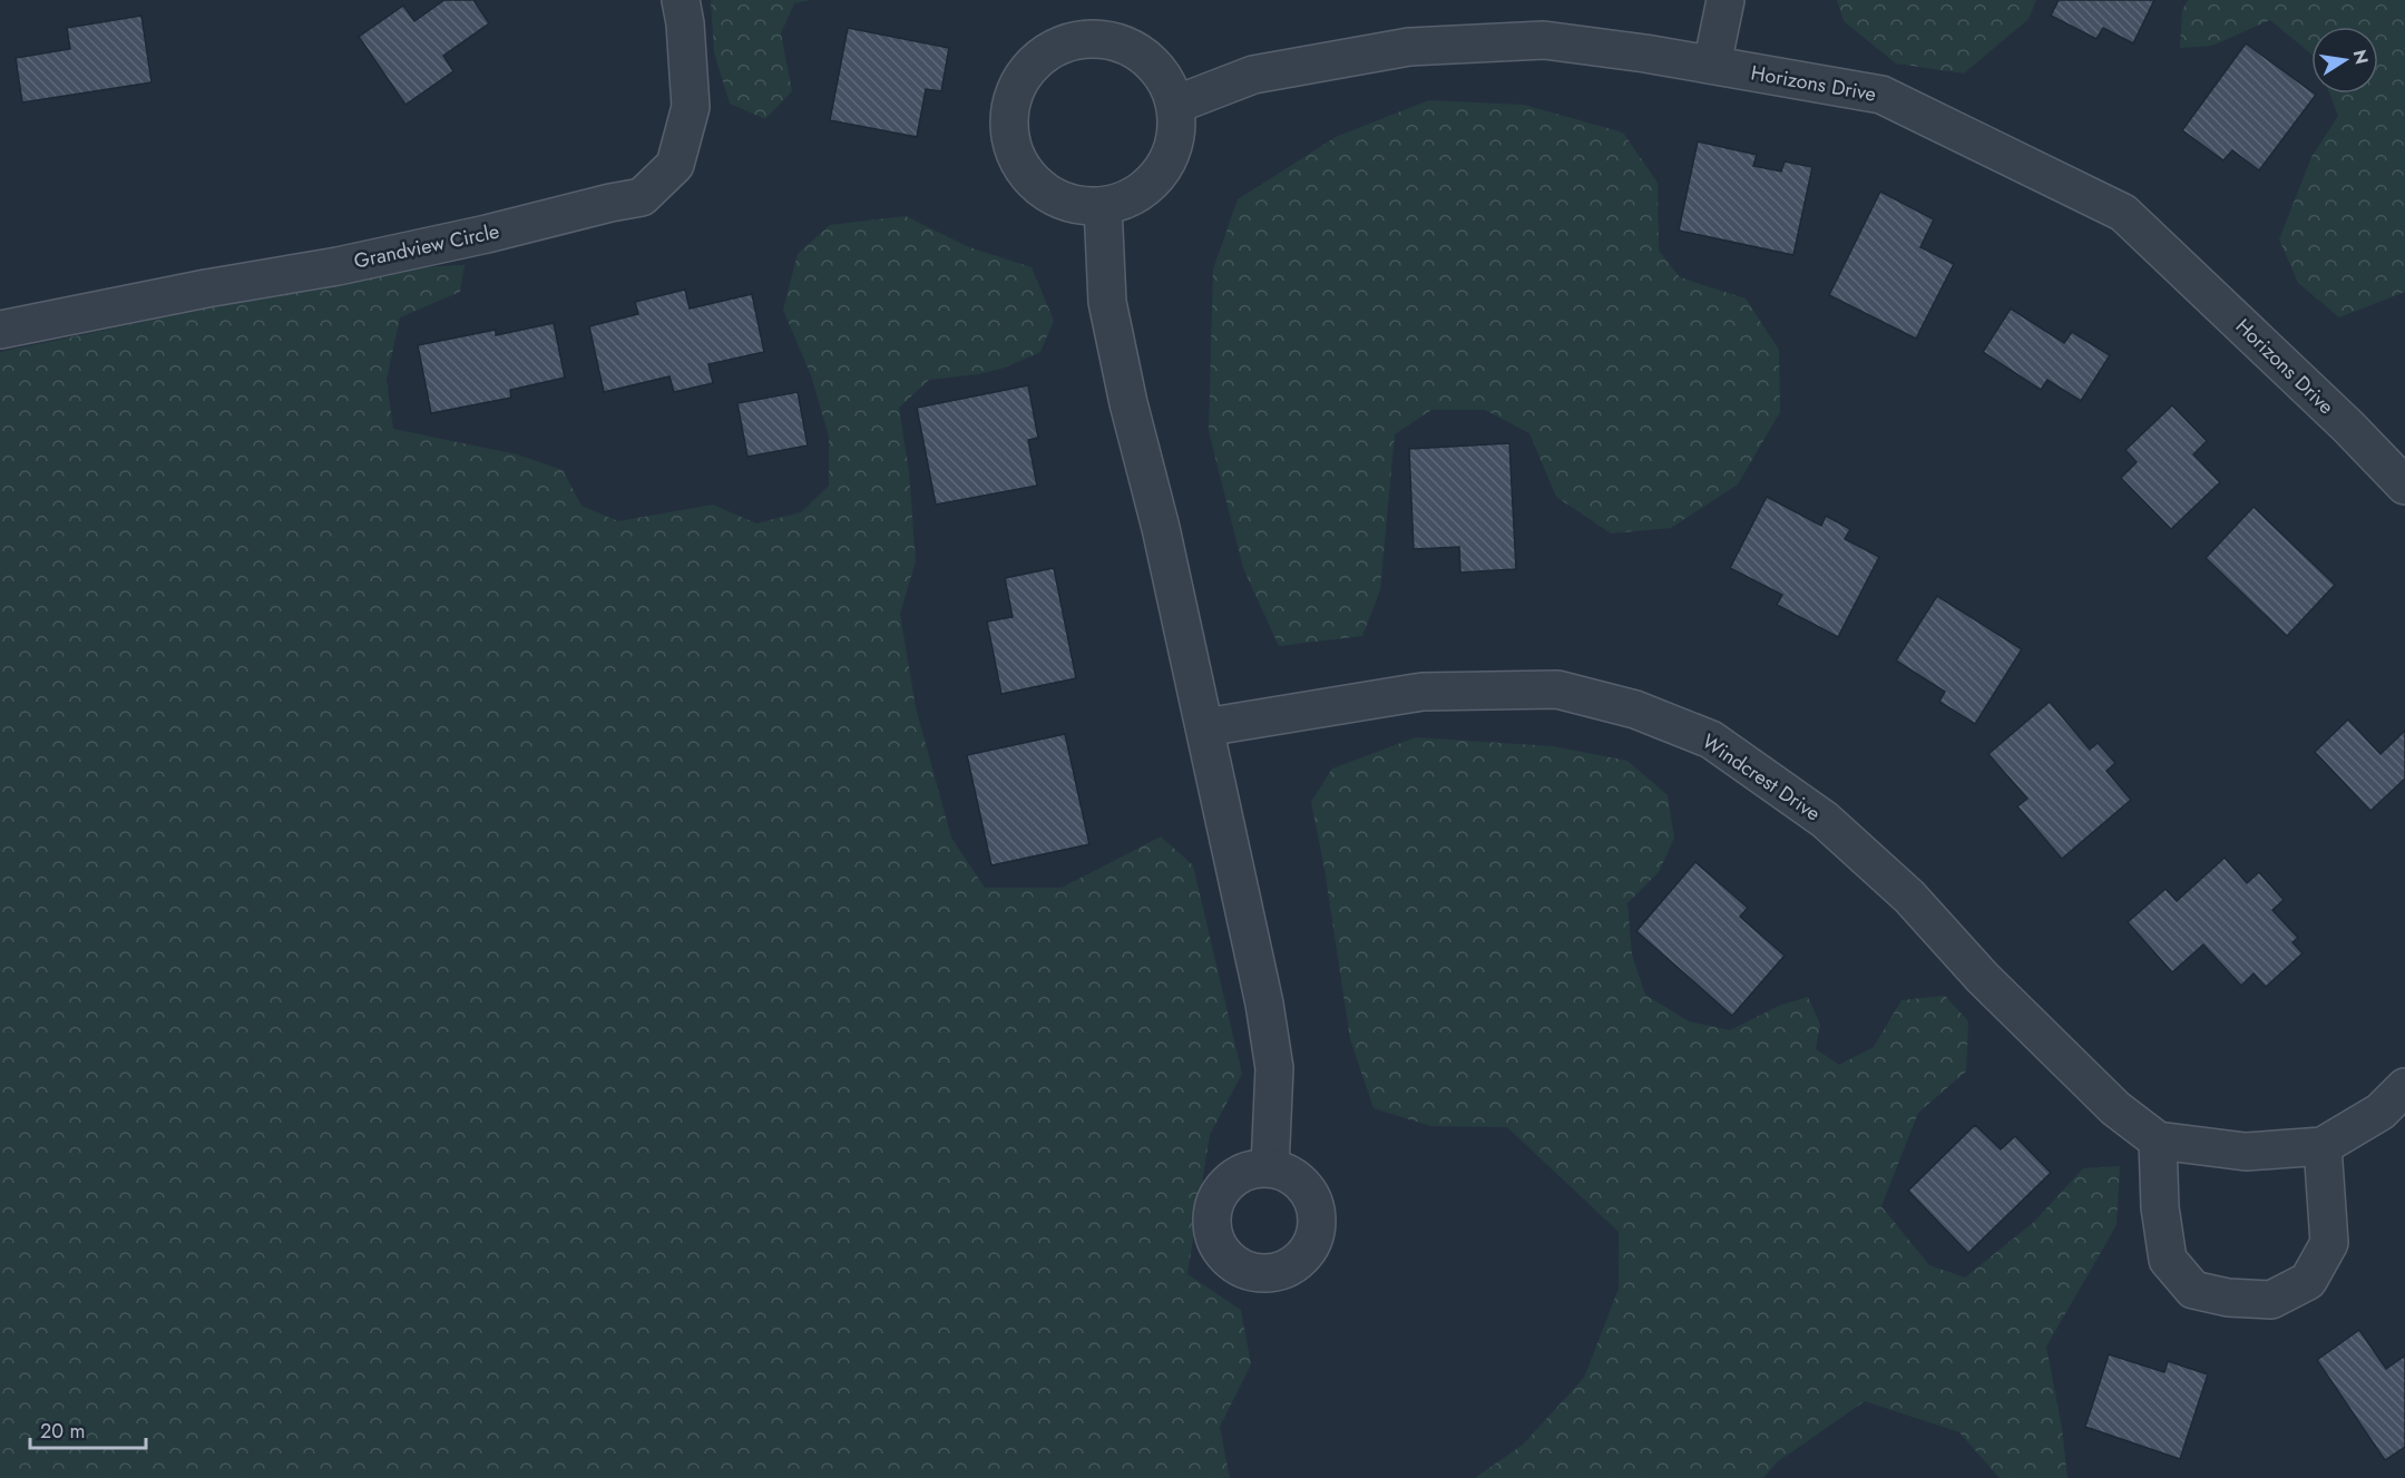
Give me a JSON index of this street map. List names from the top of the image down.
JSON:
{
  "streets": {
    "street": ["Horizons Drive", "Grandview Circle", "Windcrest Drive"]
  },
  "scale_bar": "20 m",
  "north": "right"
}
